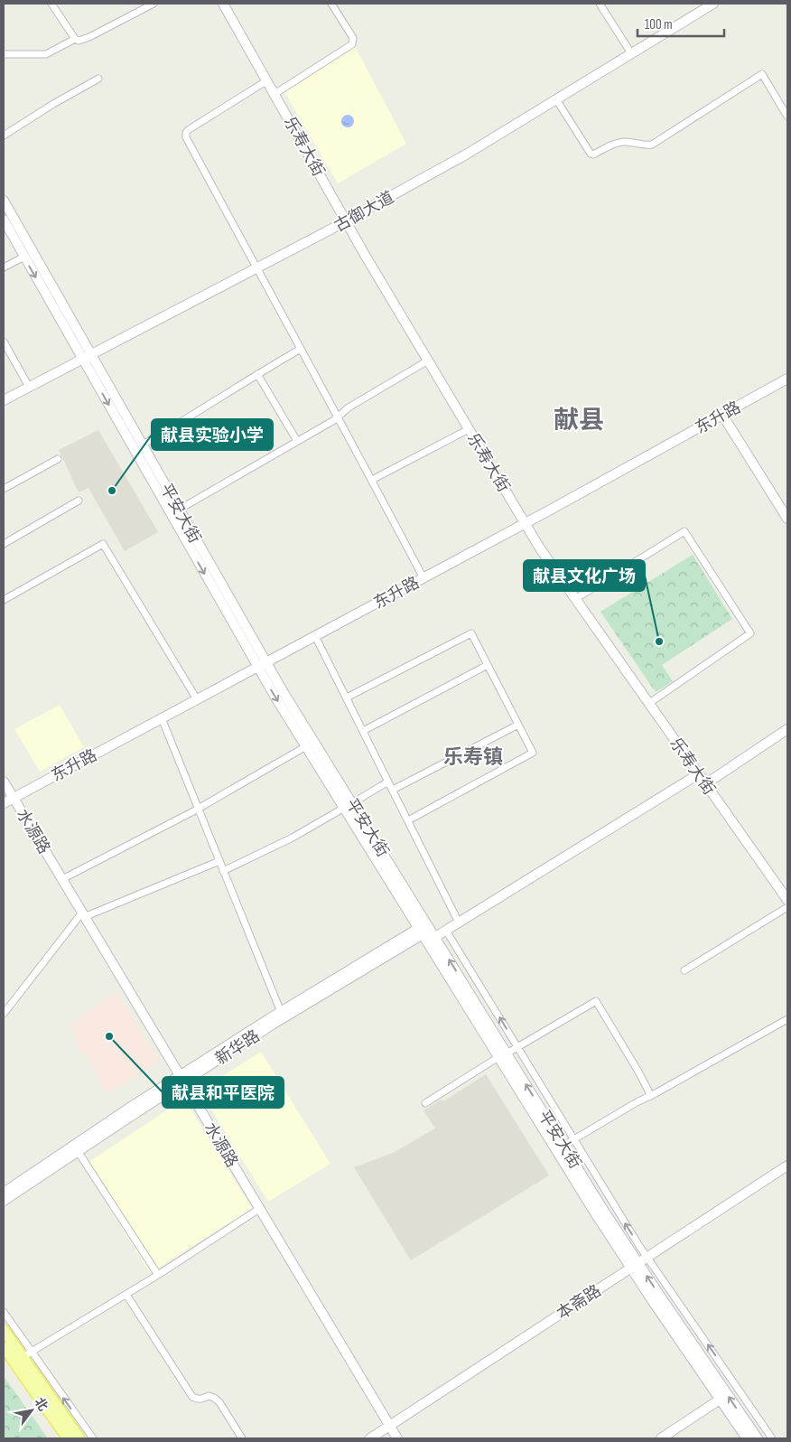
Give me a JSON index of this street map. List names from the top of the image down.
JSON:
{
  "streets": {
    "main road": [
      "乐寿大街",
      "古御大道",
      "东升路",
      "平安大街",
      "水源路",
      "新华路",
      "本斋路"
    ]
  },
  "crossings": [
    ["乐寿大街", "古御大道"],
    ["乐寿大街", "东升路"],
    ["古御大道", "平安大街"],
    ["东升路", "平安大街"],
    ["东升路", "水源路"],
    ["平安大街", "新华路"],
    ["平安大街", "本斋路"],
    ["水源路", "新华路"],
    ["水源路", "本斋路"]
  ],
  "districts": ["献县", "乐寿镇"],
  "places": ["献县实验小学", "献县文化广场", "献县和平医院"],
  "scale_bar": "100 m",
  "north": "top right"
}
